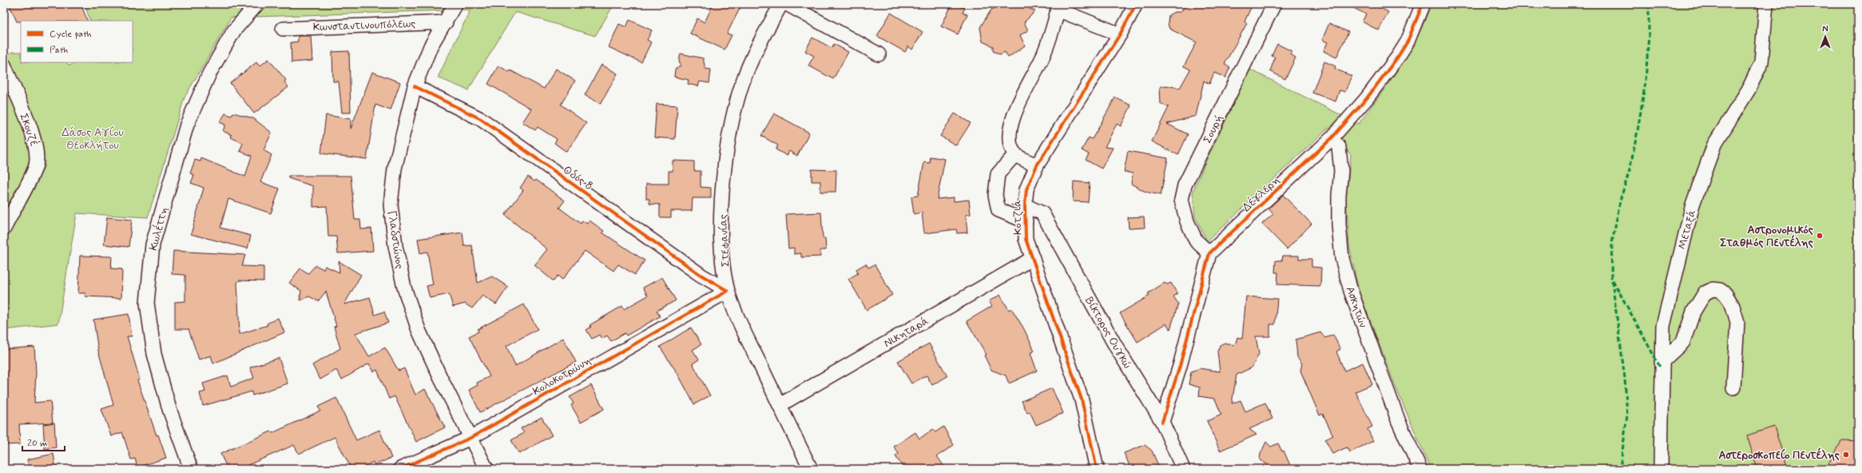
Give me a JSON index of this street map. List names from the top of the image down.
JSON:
{
  "streets": {
    "street": [
      "Κωνσταντινουπόλεως",
      "Σουρή",
      "Σκουζέ",
      "Οδός 8",
      "Δέγλερη",
      "Κοτζιά",
      "Κωλέττη",
      "Μεταξά",
      "Γλαδστώνος",
      "Στεφανίας",
      "Ασκητών",
      "Νικηταρά",
      "Βίκτορος Ουγκώ",
      "Κολοκοτρώνη"
    ]
  },
  "crossings": [
    ["Κωνσταντινουπόλεως", "Γλαδστώνος"],
    ["Σουρή", "Δέγλερη"],
    ["Οδός 8", "Γλαδστώνος"],
    ["Οδός 8", "Στεφανίας"],
    ["Οδός 8", "Κολοκοτρώνη"],
    ["Δέγλερη", "Ασκητών"],
    ["Κοτζιά", "Νικηταρά"],
    ["Κοτζιά", "Βίκτορος Ουγκώ"],
    ["Γλαδστώνος", "Κολοκοτρώνη"],
    ["Στεφανίας", "Νικηταρά"],
    ["Στεφανίας", "Κολοκοτρώνη"]
  ],
  "parks": ["Δάσος Αγίου Θεοκλήτου"],
  "places": ["Αστρονομικός Σταθμός Πεντέλης", "Αστεροσκοπείο Πεντέλης"],
  "legend": ["Cycle path", "Path"],
  "scale_bar": "20 m",
  "north": "top"
}
